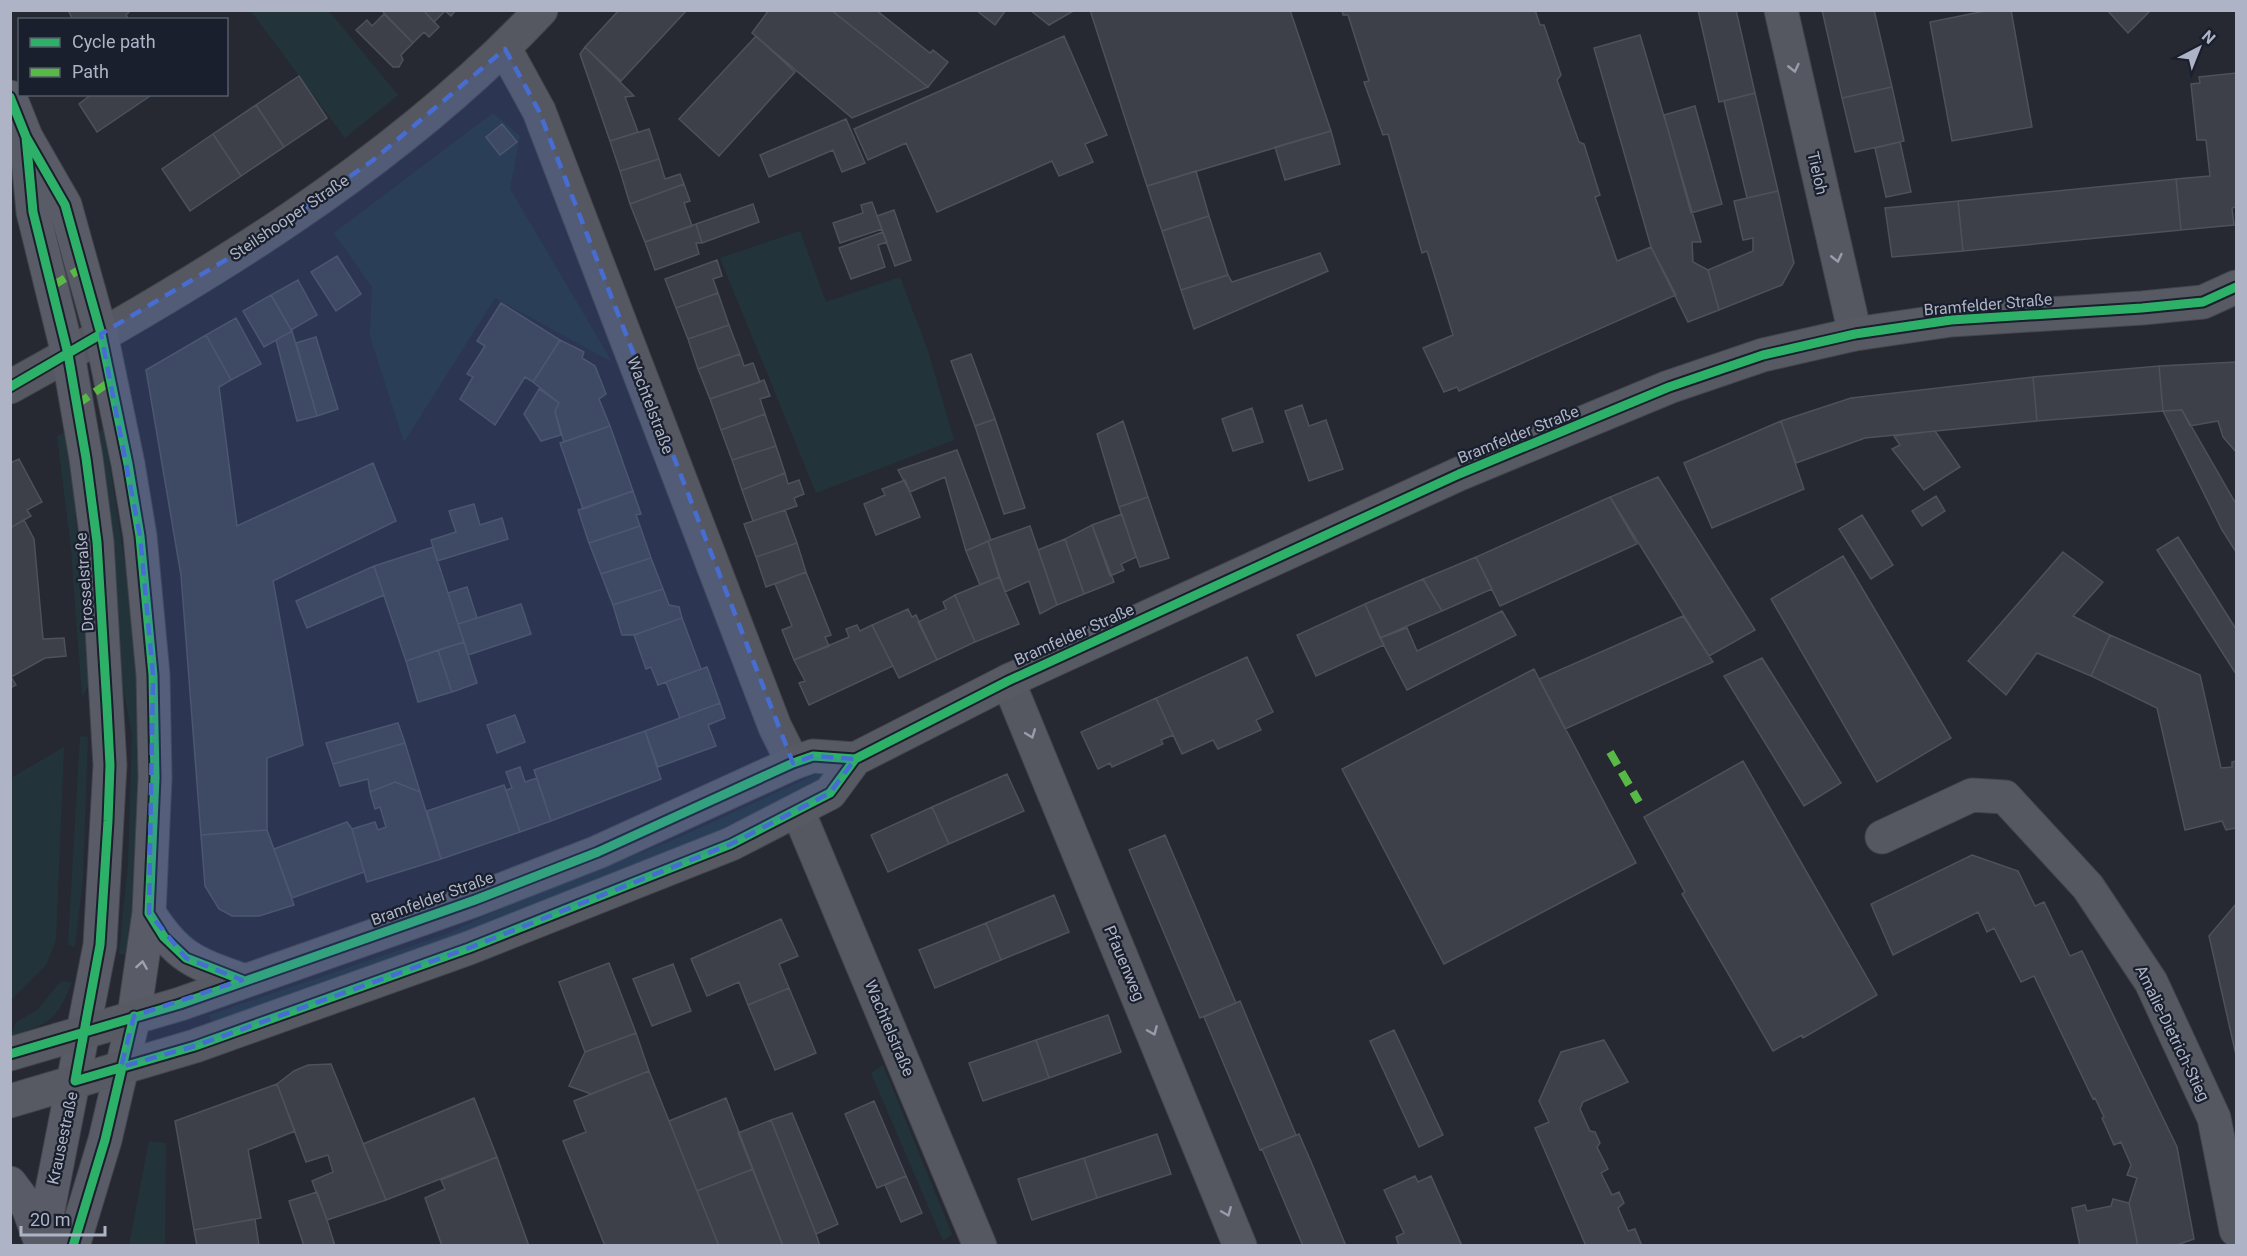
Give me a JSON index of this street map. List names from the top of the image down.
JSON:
{
  "streets": {
    "main road": ["Bramfelder Straße", "Drosselstraße", "Krausestraße"],
    "street": [
      "Tieloh",
      "Steilshooper Straße",
      "Wachtelstraße",
      "Pfauenweg",
      "Amalie-Dietrich-Stieg"
    ]
  },
  "crossings": [
    ["Tieloh", "Bramfelder Straße"],
    ["Steilshooper Straße", "Wachtelstraße"],
    ["Steilshooper Straße", "Drosselstraße"],
    ["Bramfelder Straße", "Wachtelstraße"],
    ["Bramfelder Straße", "Drosselstraße"],
    ["Bramfelder Straße", "Pfauenweg"],
    ["Bramfelder Straße", "Krausestraße"],
    ["Drosselstraße", "Krausestraße"]
  ],
  "one_way": ["Tieloh", "Pfauenweg"],
  "legend": ["Cycle path", "Path"],
  "scale_bar": "20 m",
  "north": "top right"
}
